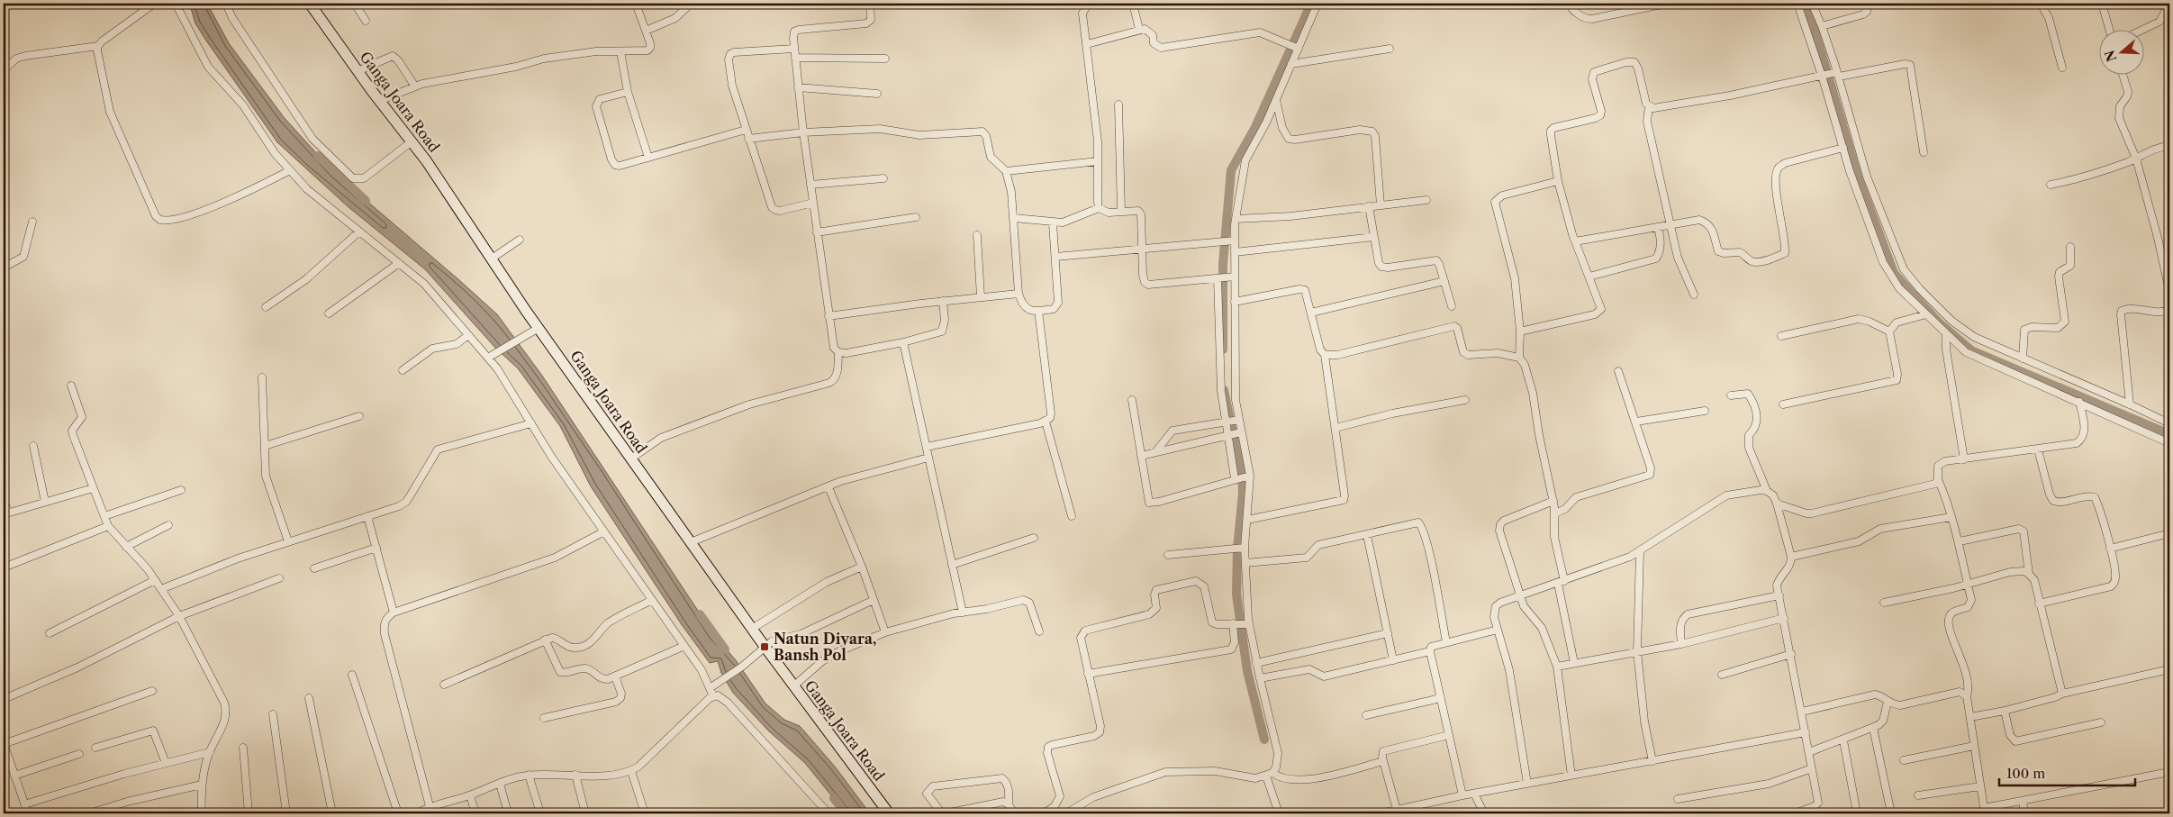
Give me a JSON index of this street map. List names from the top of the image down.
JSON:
{
  "streets": {
    "main road": ["Ganga Joara Road"]
  },
  "places": {
    "transit": ["Natun Diyara, Bansh Pol"]
  },
  "scale_bar": "100 m",
  "north": "left"
}
